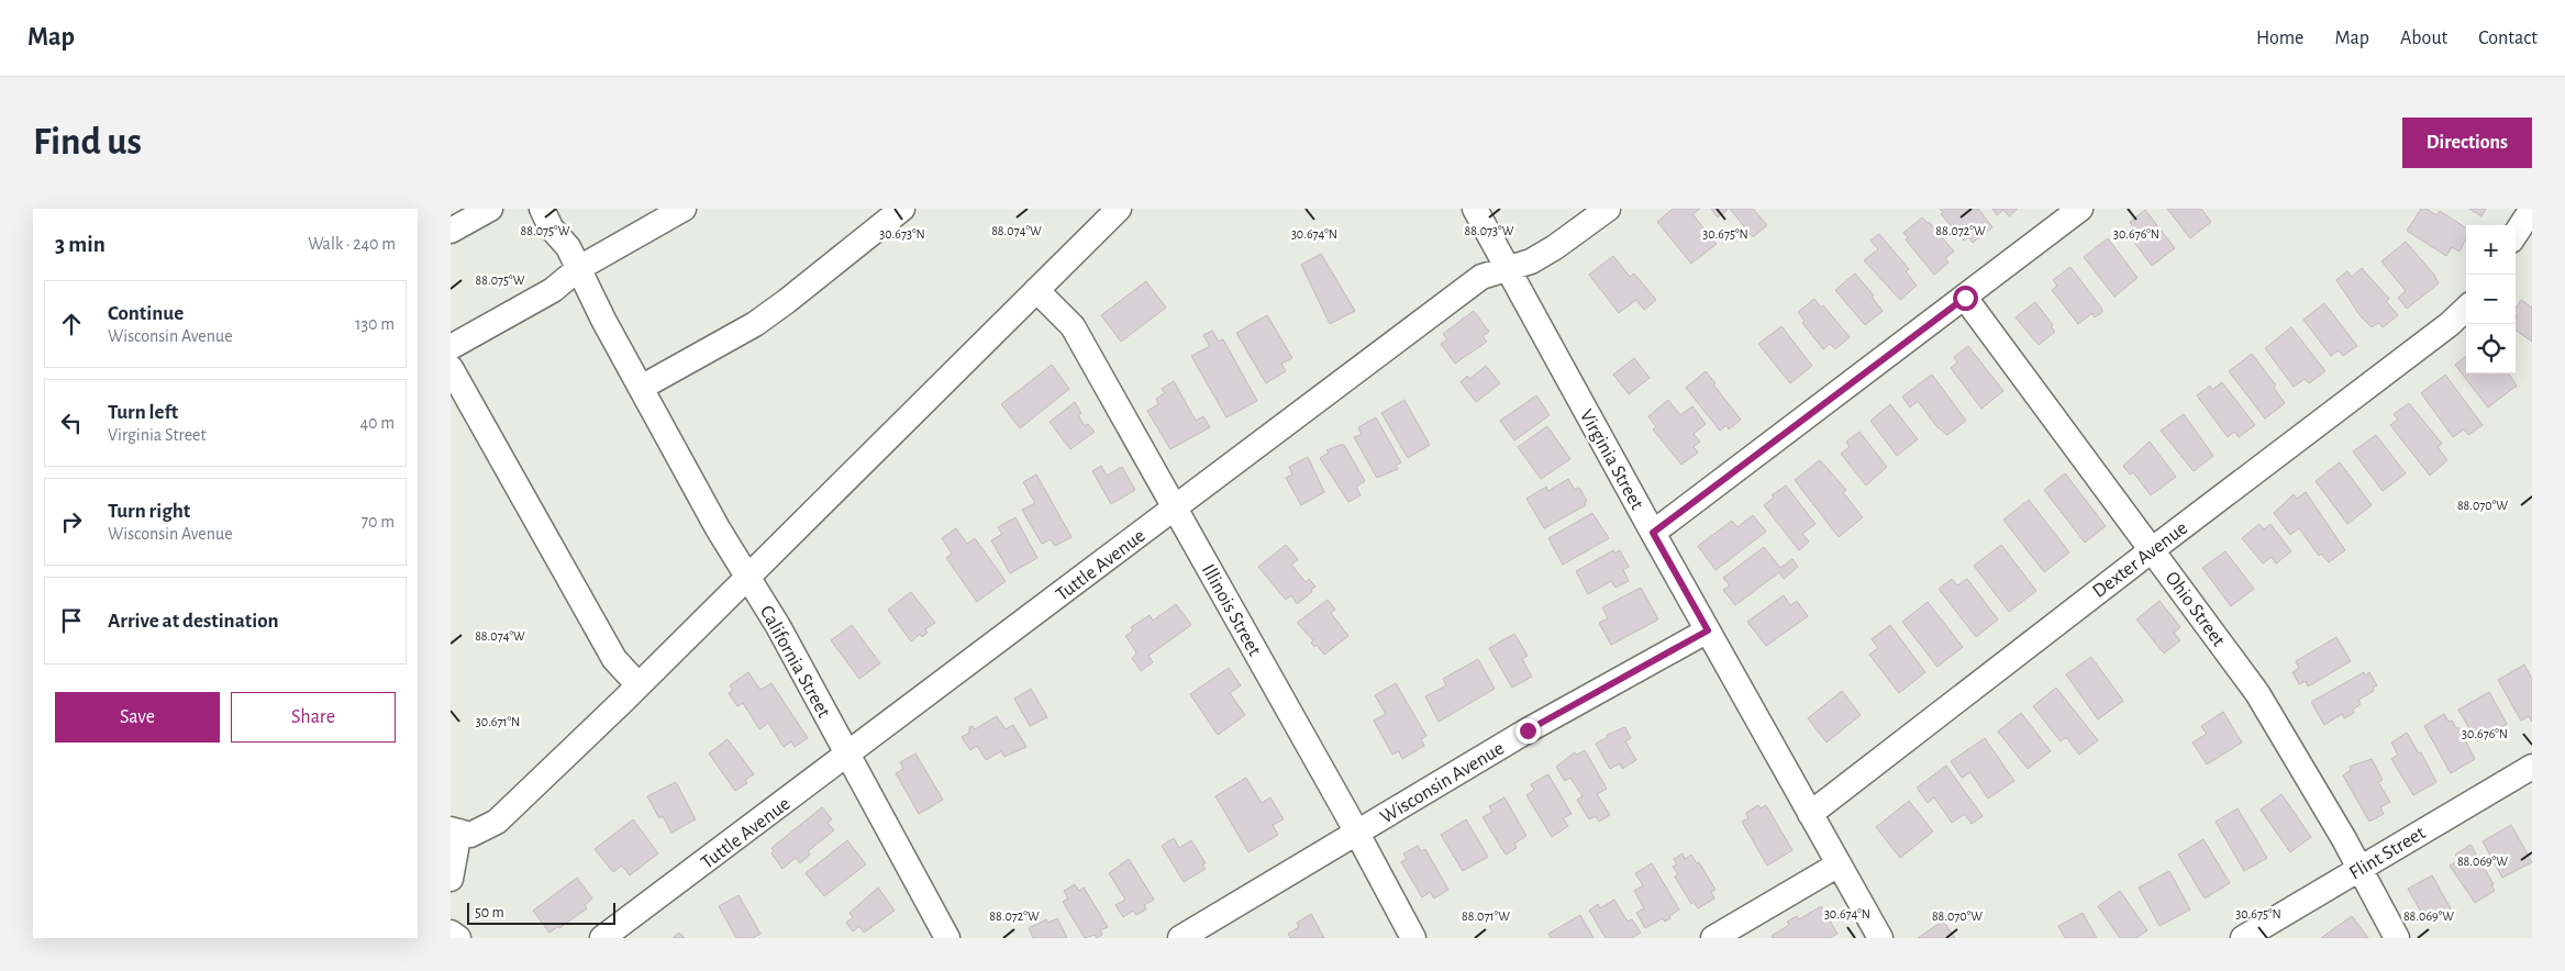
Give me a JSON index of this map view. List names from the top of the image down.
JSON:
{
  "streets": {
    "street": [
      "Virginia Street",
      "Dexter Avenue",
      "Tuttle Avenue",
      "Ohio Street",
      "Illinois Street",
      "California Street",
      "Wisconsin Avenue",
      "Flint Street"
    ]
  },
  "crossings": [
    ["Virginia Street", "Dexter Avenue"],
    ["Virginia Street", "Tuttle Avenue"],
    ["Virginia Street", "Wisconsin Avenue"],
    ["Dexter Avenue", "Ohio Street"],
    ["Tuttle Avenue", "Illinois Street"],
    ["Tuttle Avenue", "California Street"],
    ["Ohio Street", "Flint Street"],
    ["Illinois Street", "Wisconsin Avenue"]
  ],
  "scale_bar": "50 m",
  "page": {
    "header": "Map",
    "nav": [
      "Home",
      "Map",
      "About",
      "Contact"
    ],
    "buttons": [
      "Directions",
      ["Save", "Share"]
    ],
    "title": "Find us",
    "heading": ["3 min", "Walk · 240 m"],
    "map_buttons": ["+", "−"],
    "list": [
      ["Continue", "Wisconsin Avenue", "130 m"],
      ["Turn left", "Virginia Street", "40 m"],
      ["Turn right", "Wisconsin Avenue", "70 m"],
      "Arrive at destination"
    ],
    "scale": "50 m"
  },
  "coordinates": [
    "88.075°W",
    "88.074°W",
    "88.073°W",
    "88.072°W",
    "30.673°N",
    "30.674°N",
    "30.675°N",
    "30.676°N",
    "88.070°W",
    "30.671°N",
    "88.069°W",
    "88.071°W"
  ]
}
